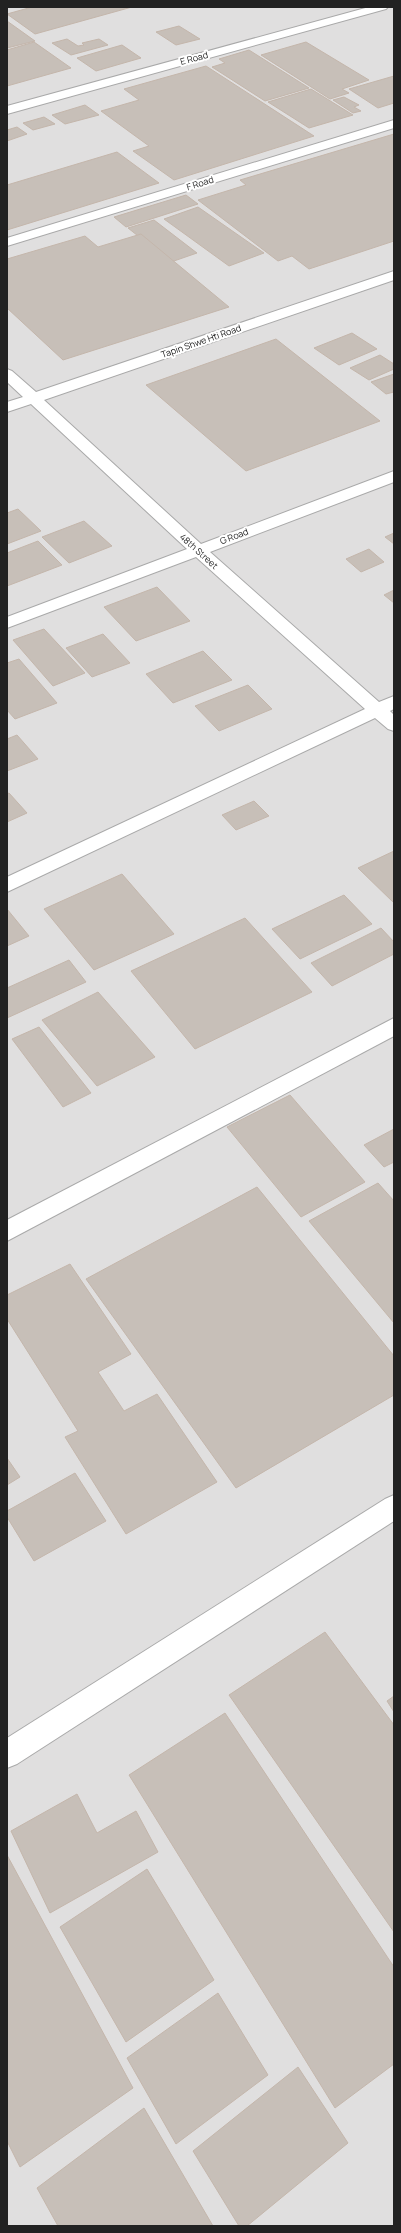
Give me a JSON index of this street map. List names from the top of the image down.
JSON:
{
  "streets": {
    "street": [
      "E Road",
      "F Road",
      "Tapin Shwe Hti Road",
      "G Road",
      "48th Street"
    ]
  },
  "crossings": [
    ["Tapin Shwe Hti Road", "48th Street"],
    ["G Road", "48th Street"]
  ]
}
